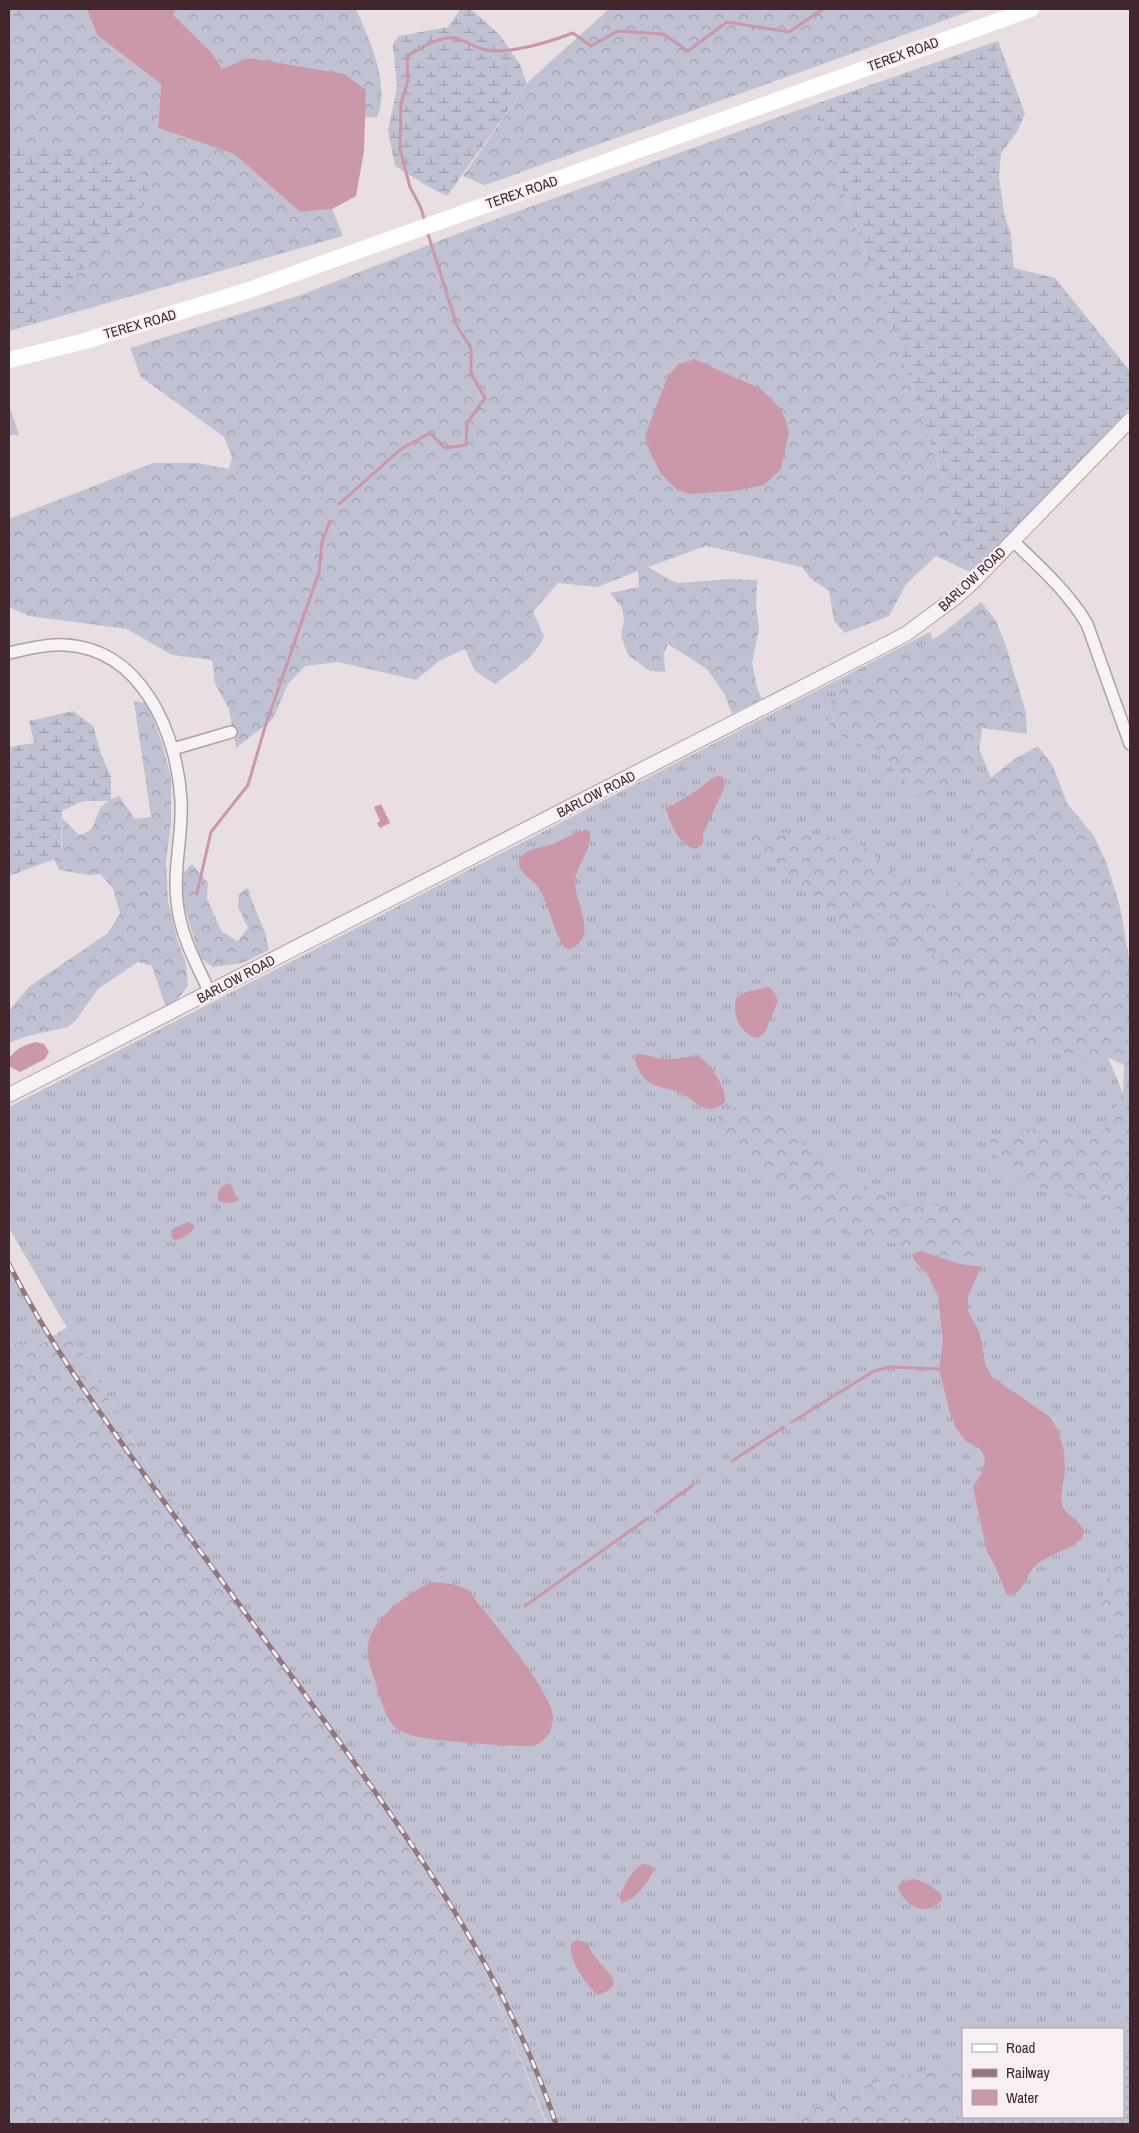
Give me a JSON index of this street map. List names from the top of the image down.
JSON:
{
  "streets": {
    "main road": ["TEREX ROAD"],
    "street": ["BARLOW ROAD"]
  },
  "legend": ["Road", "Railway", "Water"]
}
